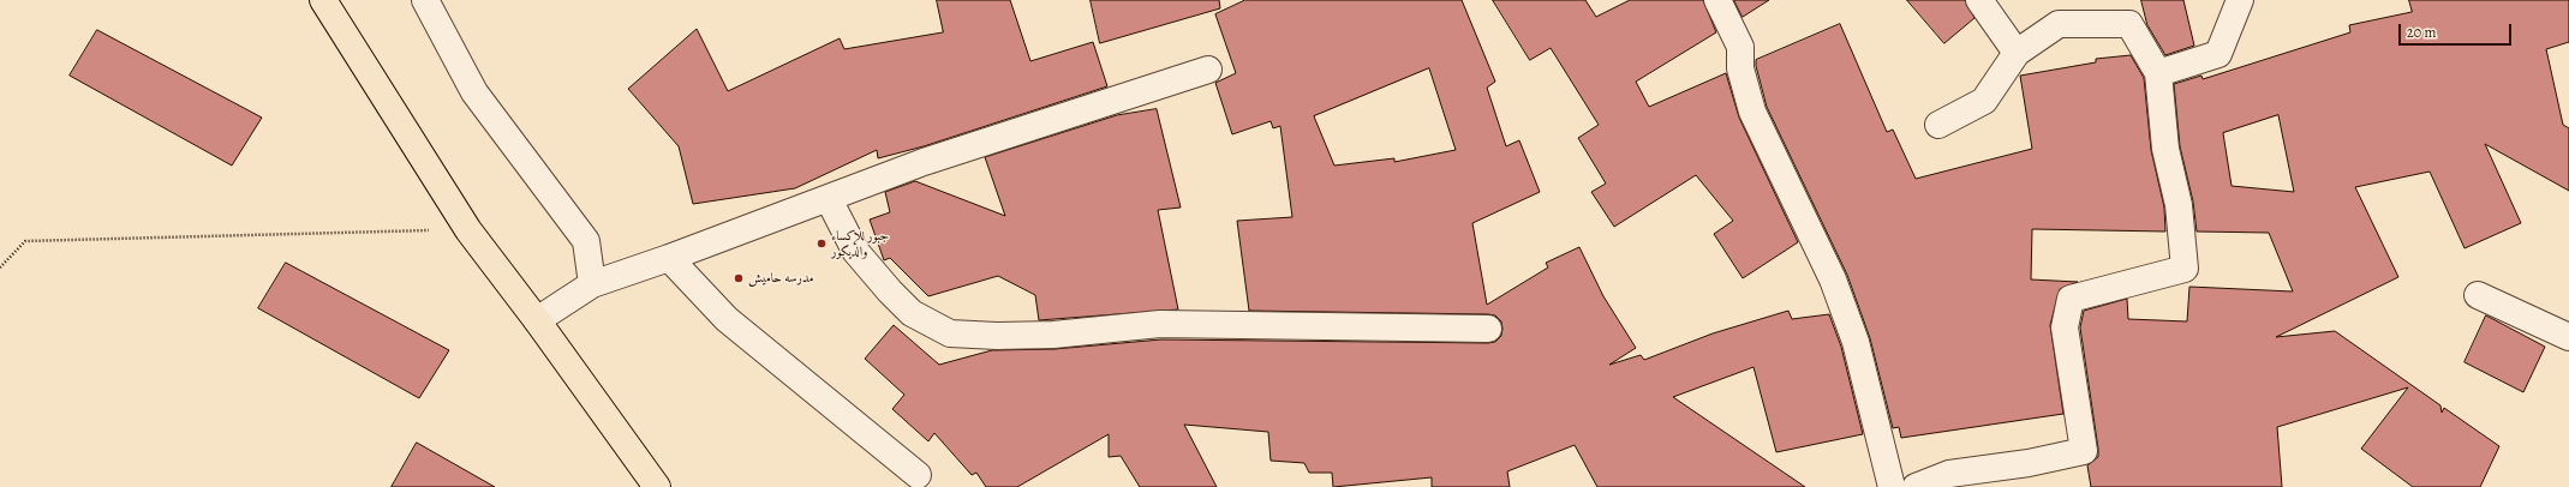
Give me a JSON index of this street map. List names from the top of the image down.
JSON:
{
  "places": ["جبور للإكساء والديكور", "مدرسه حاميش"],
  "scale_bar": "20 m"
}
